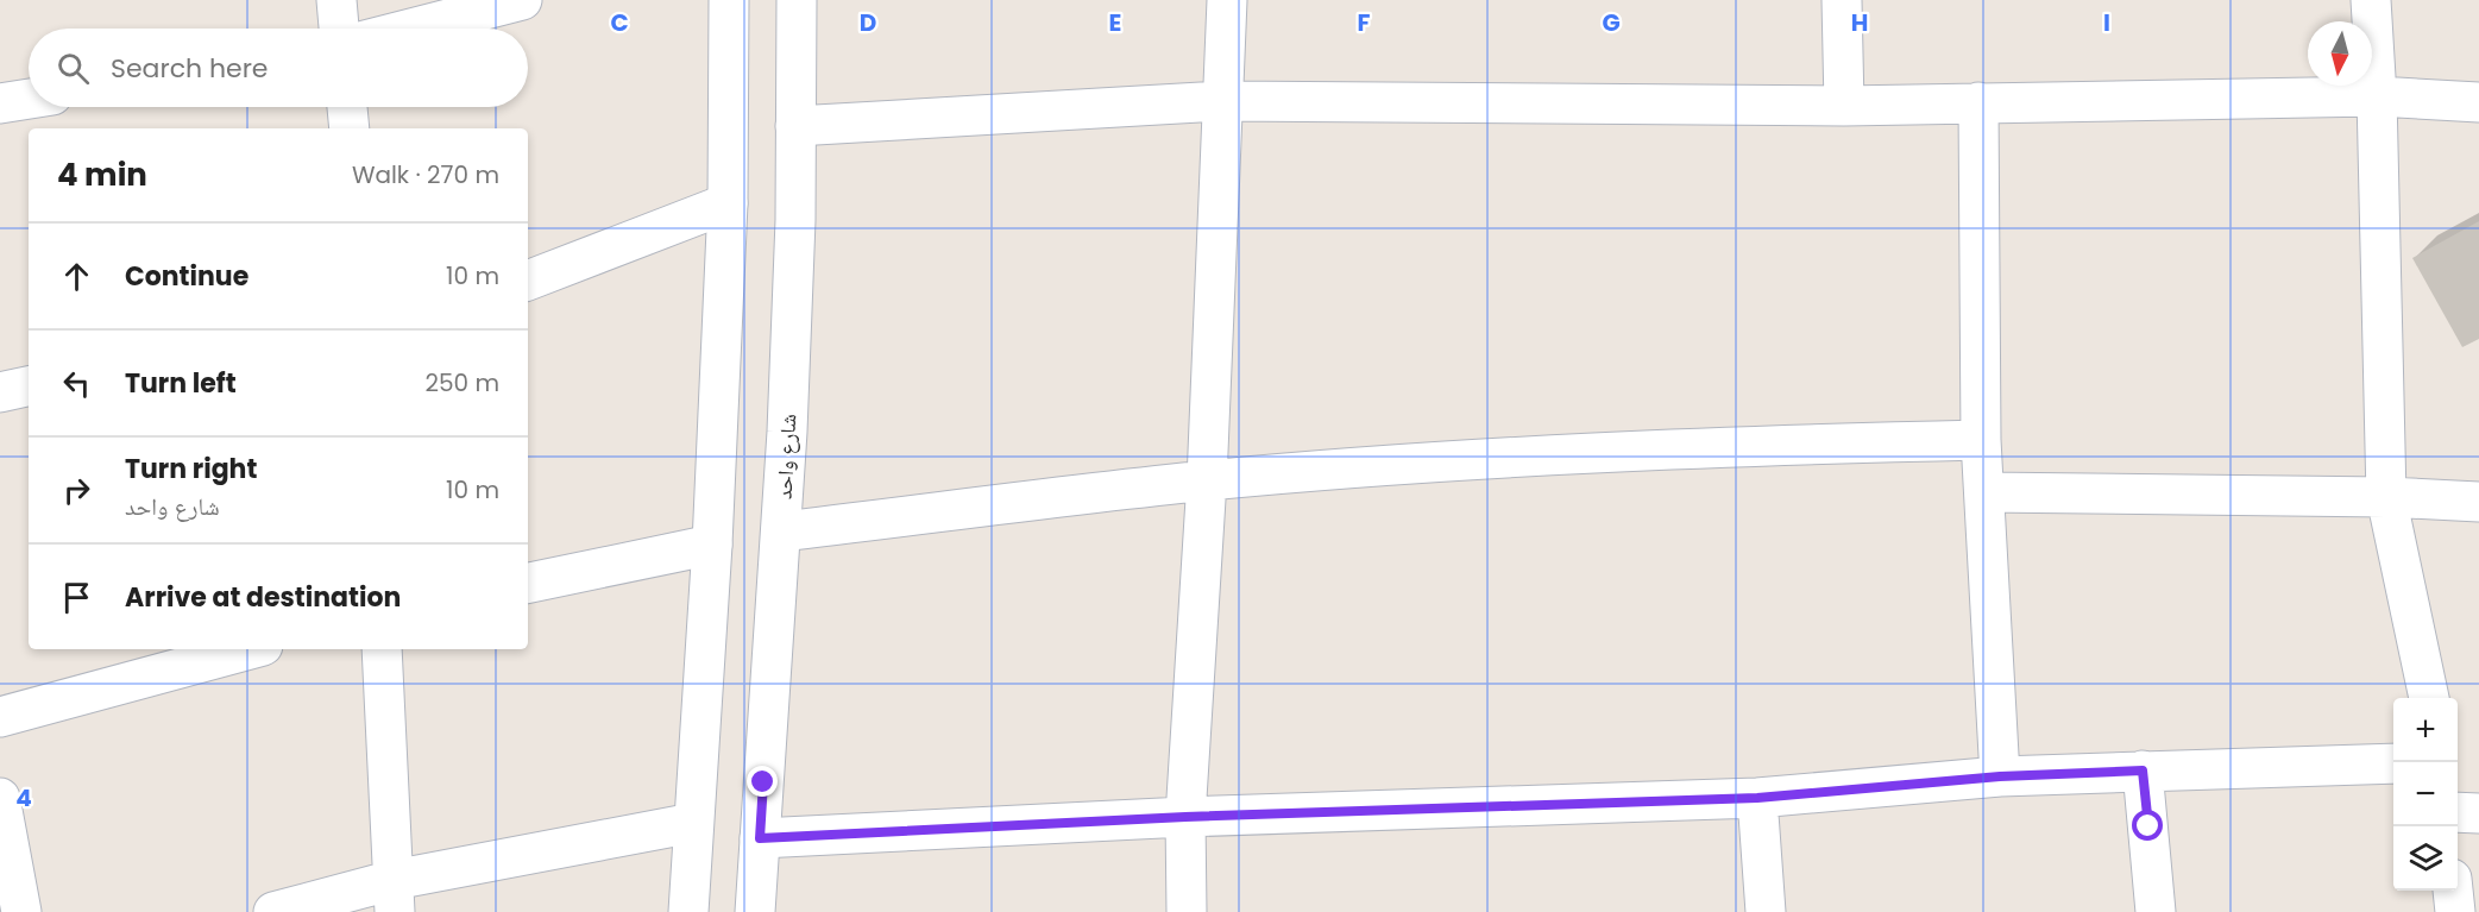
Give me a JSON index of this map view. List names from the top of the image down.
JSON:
{
  "streets": {
    "street": ["شارع واحد"]
  },
  "north": "bottom",
  "page": {
    "search": "Search here",
    "heading": ["4 min", "Walk · 270 m"],
    "list": [
      ["Continue", "10 m"],
      ["Turn left", "250 m"],
      ["Turn right", "شارع واحد", "10 m"],
      "Arrive at destination"
    ],
    "map_buttons": ["+", "−"]
  },
  "grid": {
    "columns": [
      "C",
      "D",
      "E",
      "F",
      "G",
      "H",
      "I"
    ],
    "rows": ["4"]
  }
}
